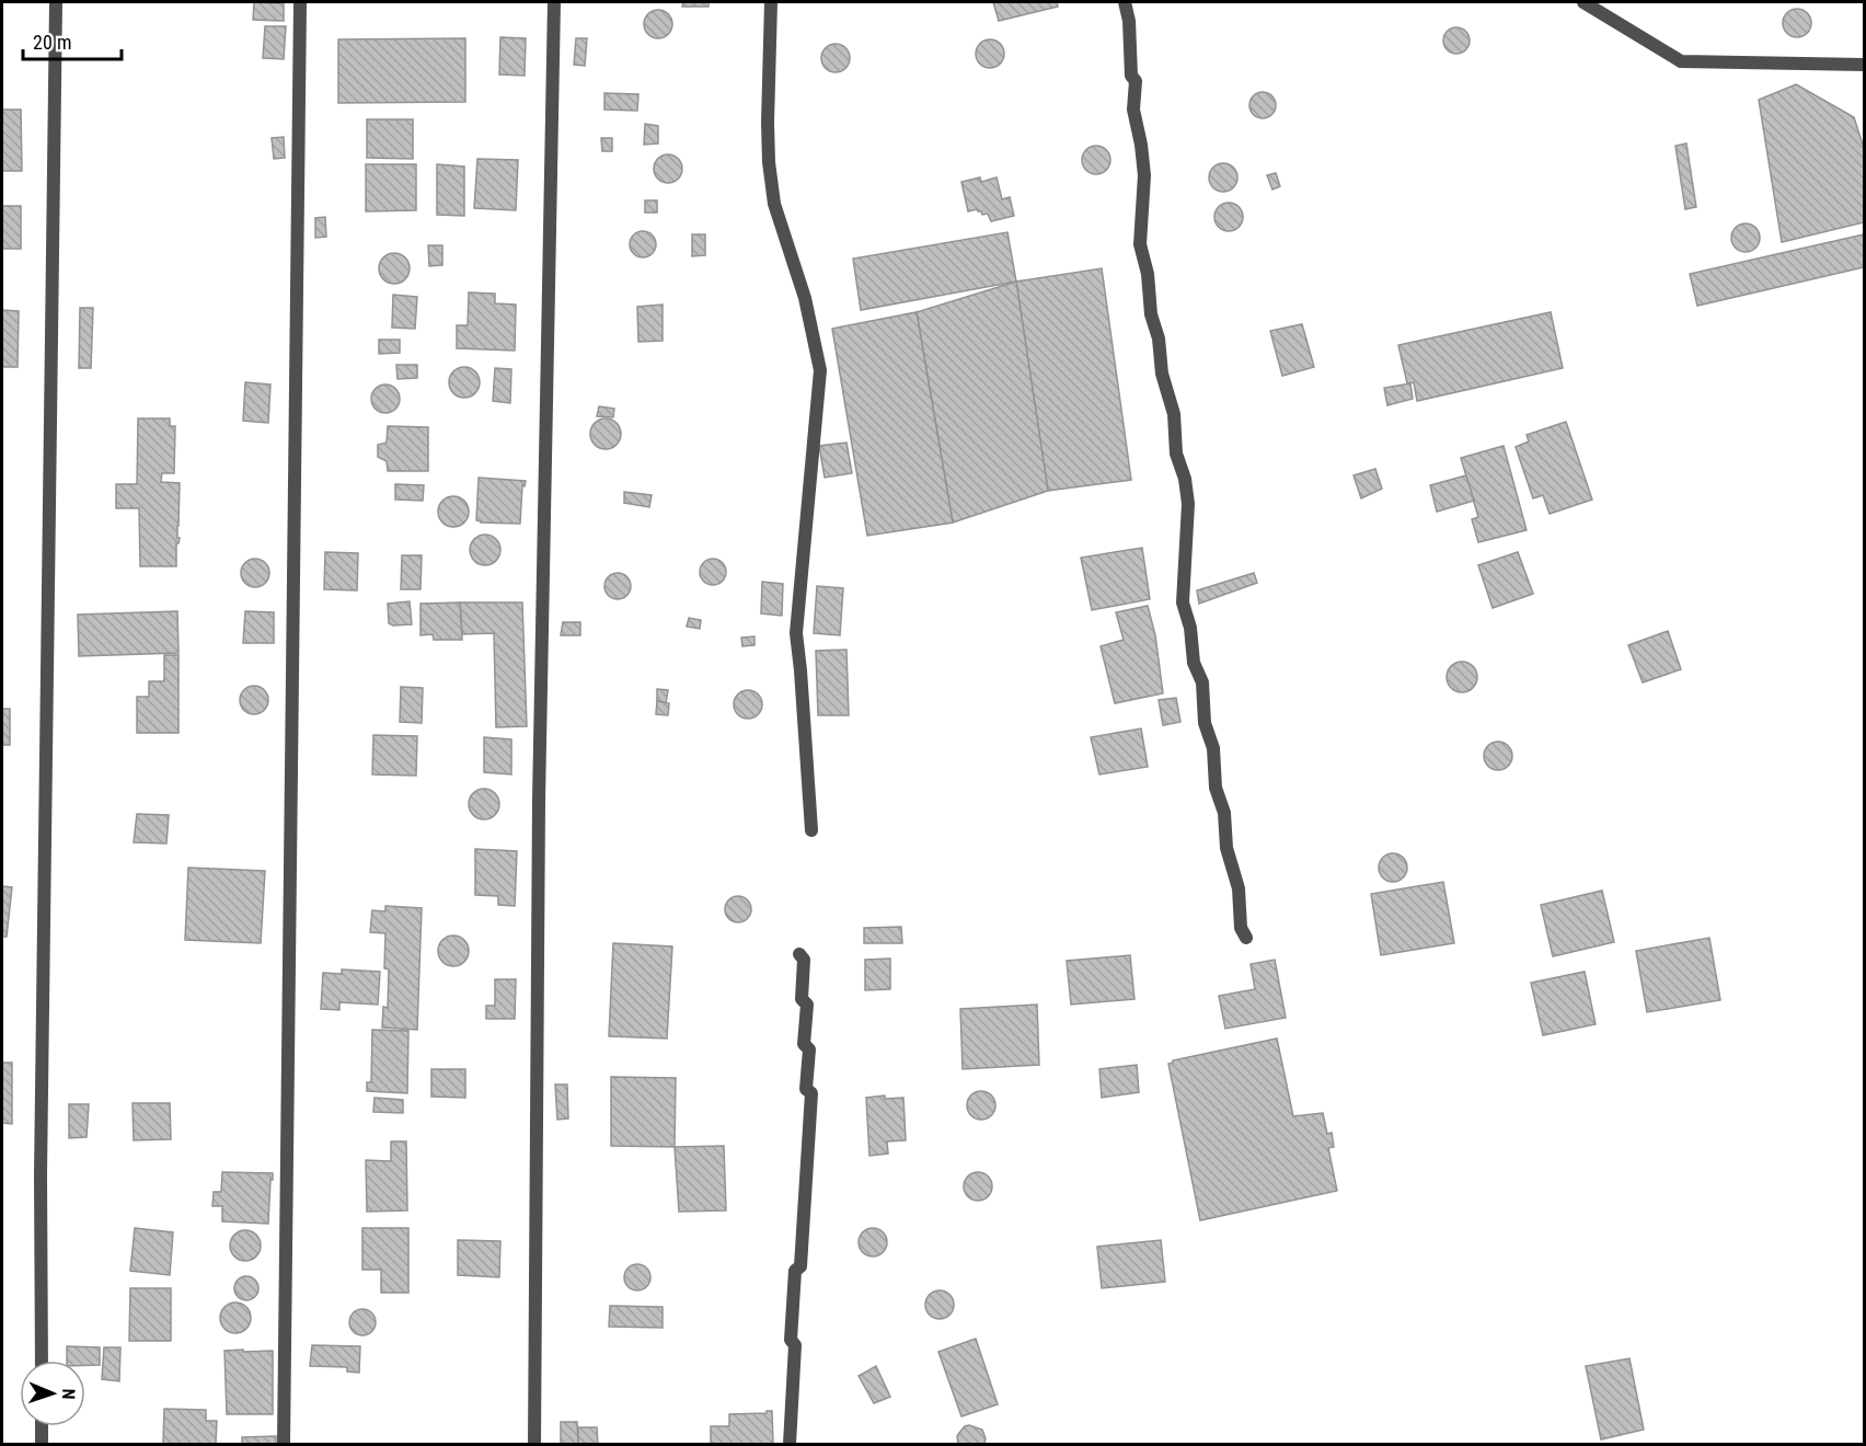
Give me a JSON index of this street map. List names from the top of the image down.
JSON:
{
  "scale_bar": "20 m",
  "north": "right"
}
